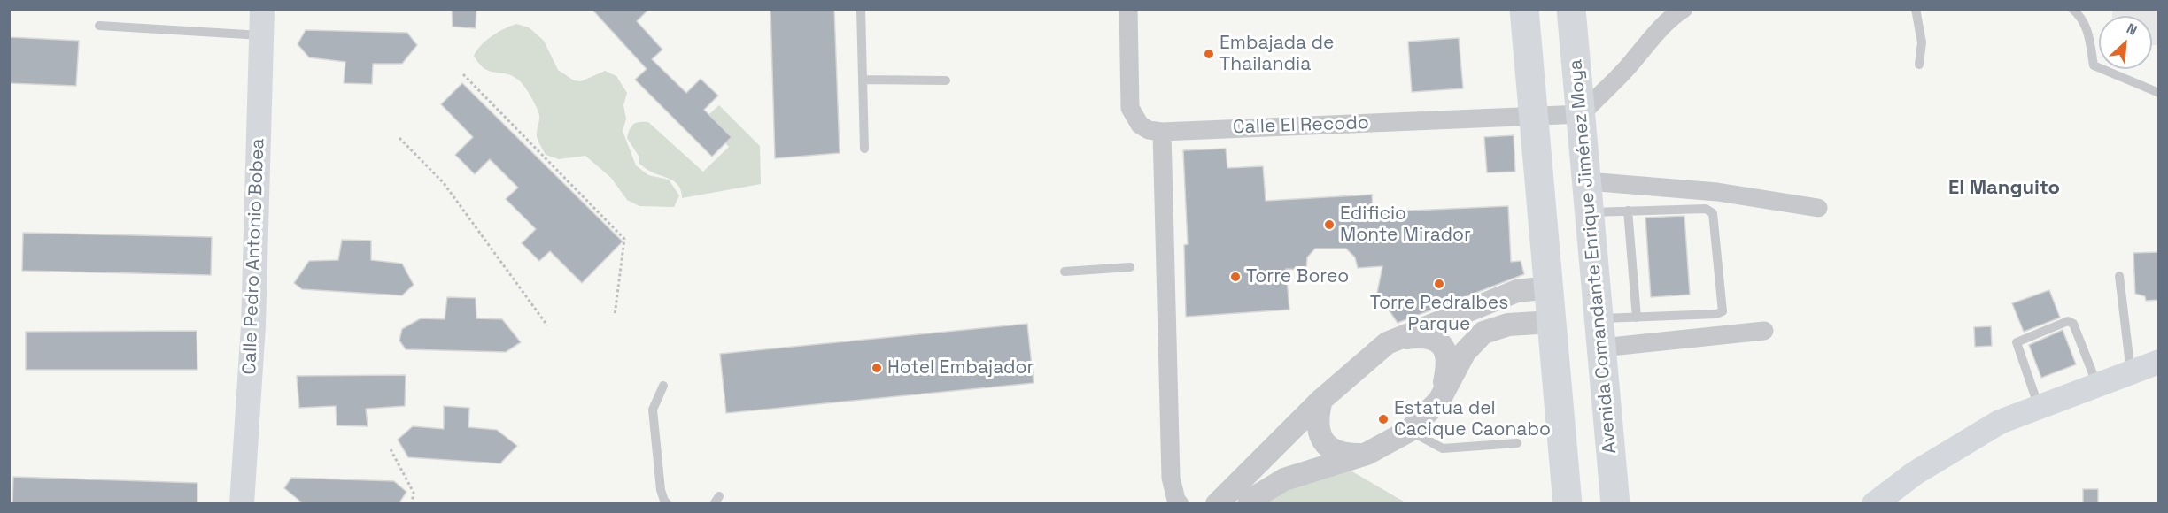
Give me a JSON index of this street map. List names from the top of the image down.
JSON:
{
  "streets": {
    "main road": ["Calle Pedro Antonio Bobea", "Avenida Comandante Enrique Jiménez Moya"],
    "street": ["Calle El Recodo"]
  },
  "crossings": [
    ["Calle El Recodo", "Avenida Comandante Enrique Jiménez Moya"]
  ],
  "districts": ["El Manguito"],
  "places": [
    "Embajada de Thailandia",
    "Edificio Monte Mirador",
    "Torre Boreo",
    "Torre Pedralbes Parque",
    "Hotel Embajador",
    "Estatua del Cacique Caonabo"
  ],
  "north": "top right"
}
